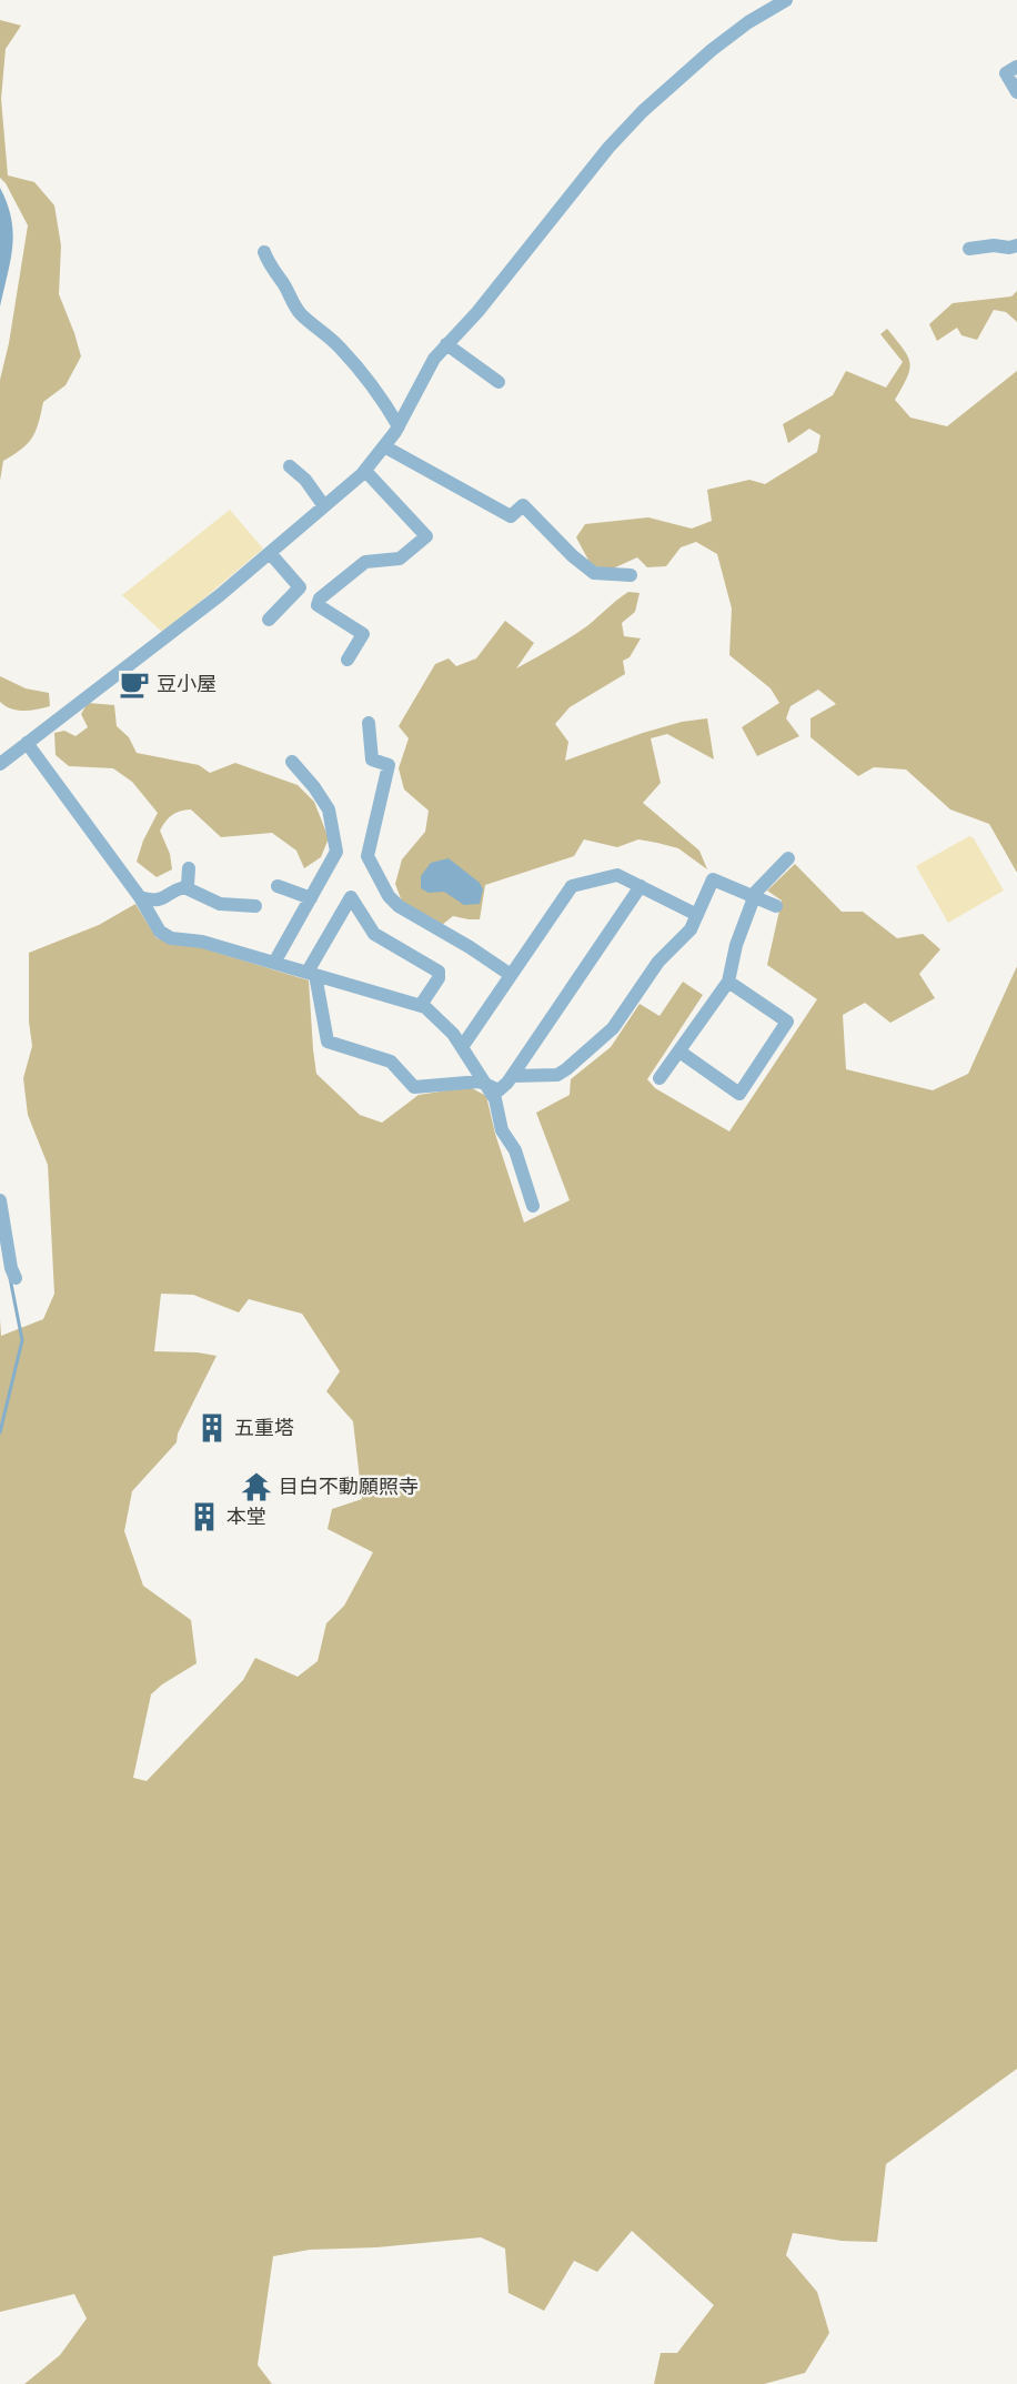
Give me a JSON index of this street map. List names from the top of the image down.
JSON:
{
  "places": {
    "cafe": ["豆小屋"],
    "building": ["五重塔", "本堂"],
    "temple": ["目白不動願照寺"]
  }
}
